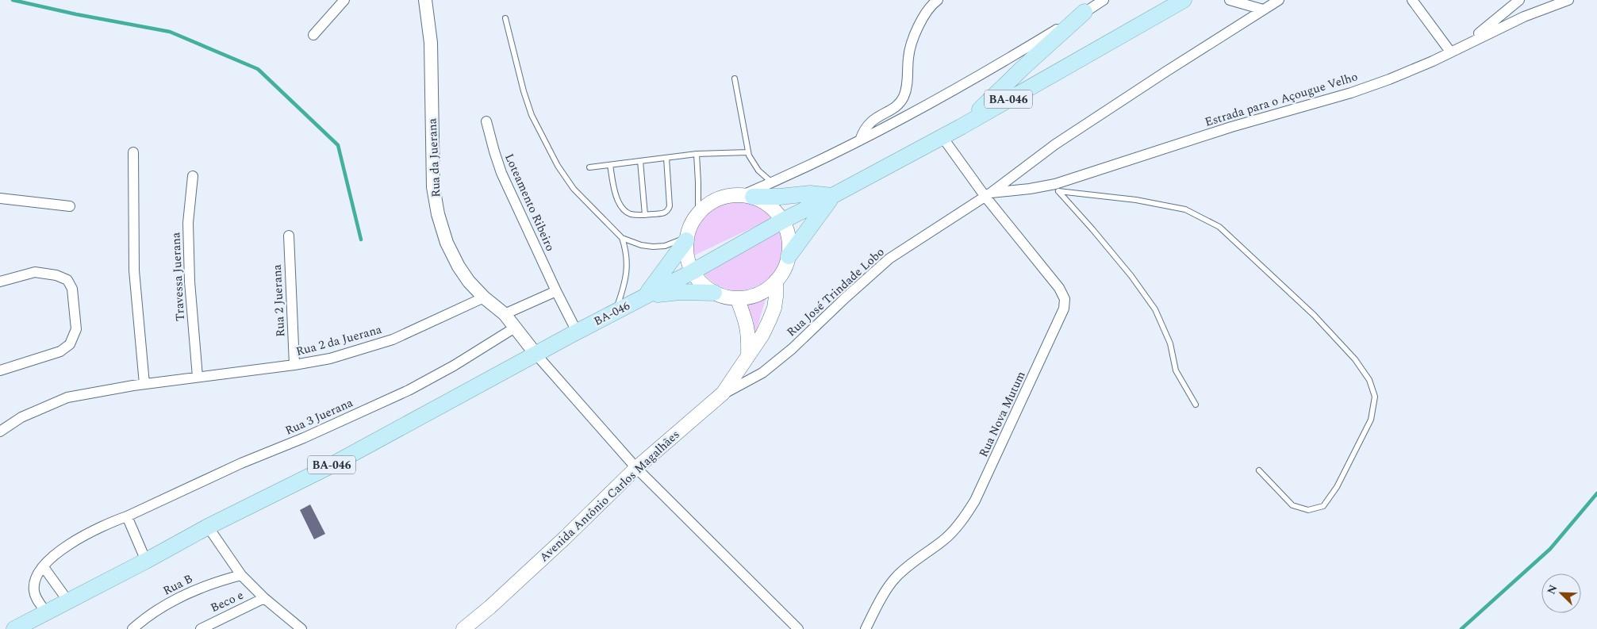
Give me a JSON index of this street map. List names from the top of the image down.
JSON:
{
  "streets": {
    "main road": ["BA-046", "Avenida Antônio Carlos Magalhães"],
    "street": [
      "Estrada para o Açougue Velho",
      "Rua da Juerana",
      "Loteamento Ribeiro",
      "Travessa Juerana",
      "Rua José Trindade Lobo",
      "Rua 2 Juerana",
      "Rua 2 da Juerana",
      "Rua Nova Mutum",
      "Rua 3 Juerana",
      "Rua B",
      "Beco e"
    ]
  },
  "crossings": [
    ["BA-046", "Rua da Juerana"],
    ["BA-046", "Rua Nova Mutum"],
    ["BA-046", "Rua 3 Juerana"],
    ["Estrada para o Açougue Velho", "Rua José Trindade Lobo"],
    ["Estrada para o Açougue Velho", "Rua Nova Mutum"],
    ["Rua da Juerana", "Rua 2 da Juerana"],
    ["Rua da Juerana", "Rua 3 Juerana"],
    ["Travessa Juerana", "Rua 2 da Juerana"],
    ["Rua José Trindade Lobo", "Rua Nova Mutum"],
    ["Rua José Trindade Lobo", "Avenida Antônio Carlos Magalhães"],
    ["Rua 2 Juerana", "Rua 2 da Juerana"]
  ],
  "north": "top left"
}
